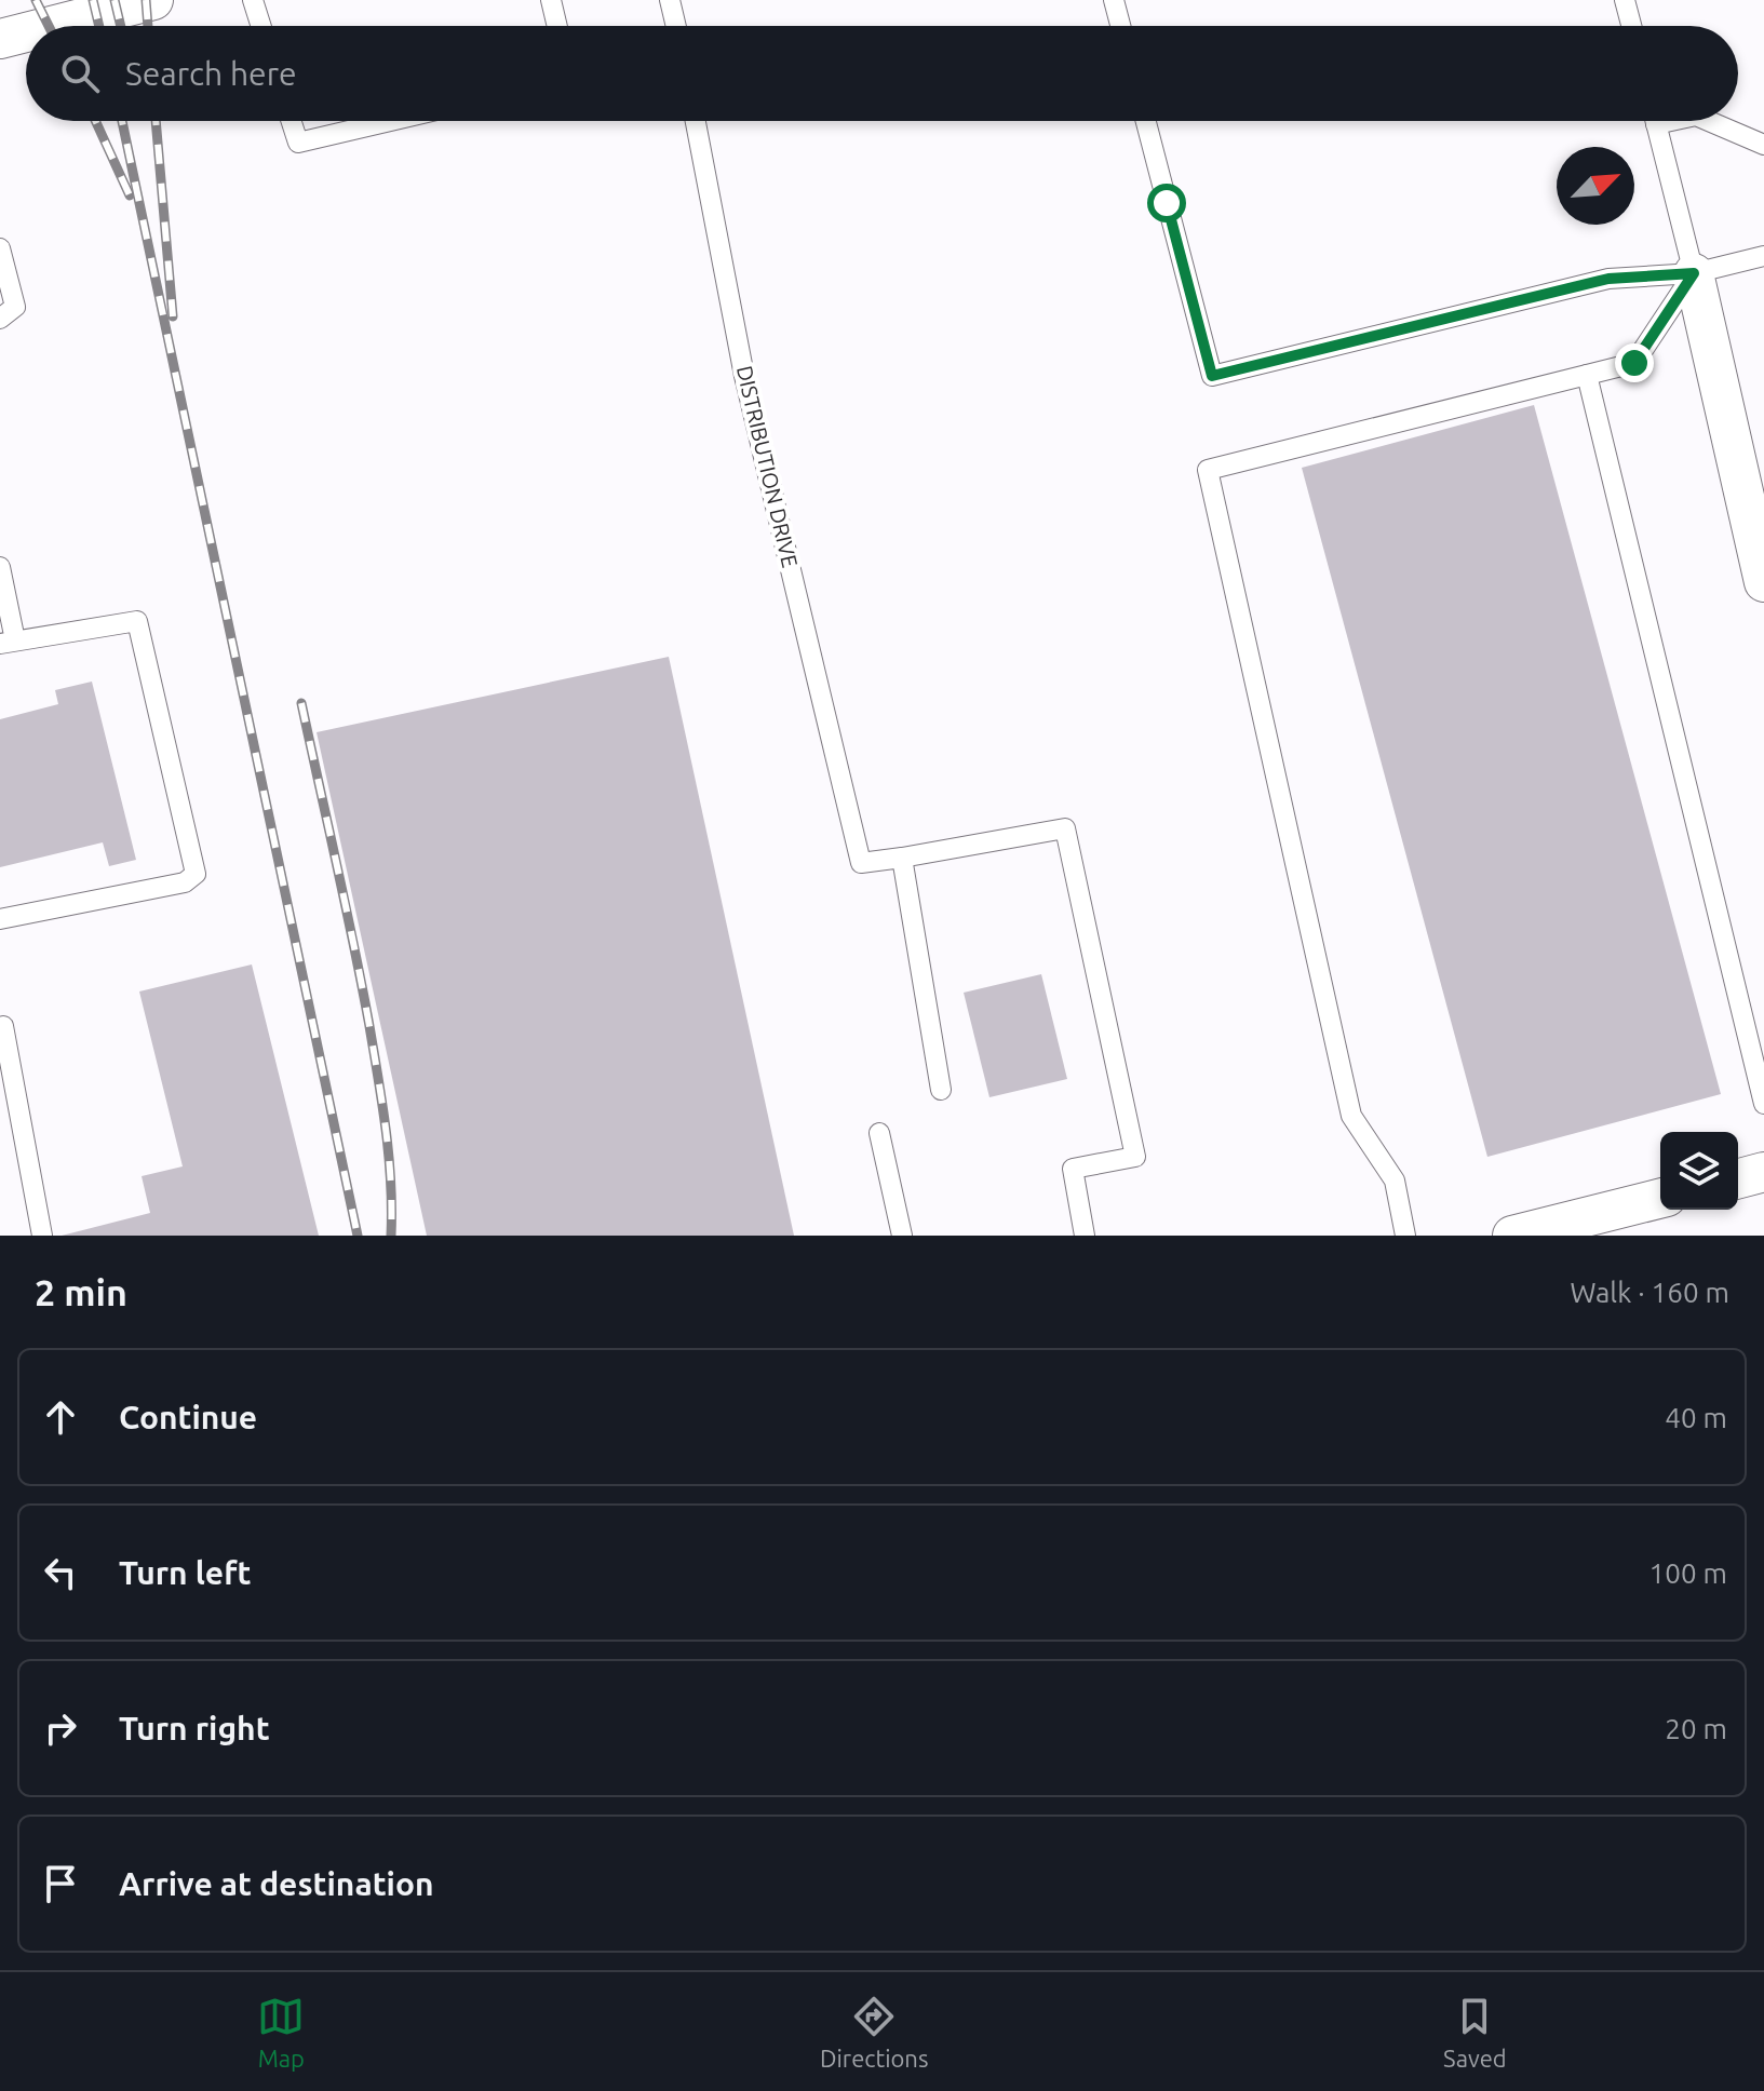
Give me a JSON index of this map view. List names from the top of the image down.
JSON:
{
  "streets": {
    "lane": ["DISTRIBUTION DRIVE"]
  },
  "north": "top right",
  "page": {
    "search": "Search here",
    "heading": ["2 min", "Walk · 160 m"],
    "list": [
      ["Continue", "40 m"],
      ["Turn left", "100 m"],
      ["Turn right", "20 m"],
      "Arrive at destination"
    ],
    "nav": ["Map", "Directions", "Saved"]
  }
}
